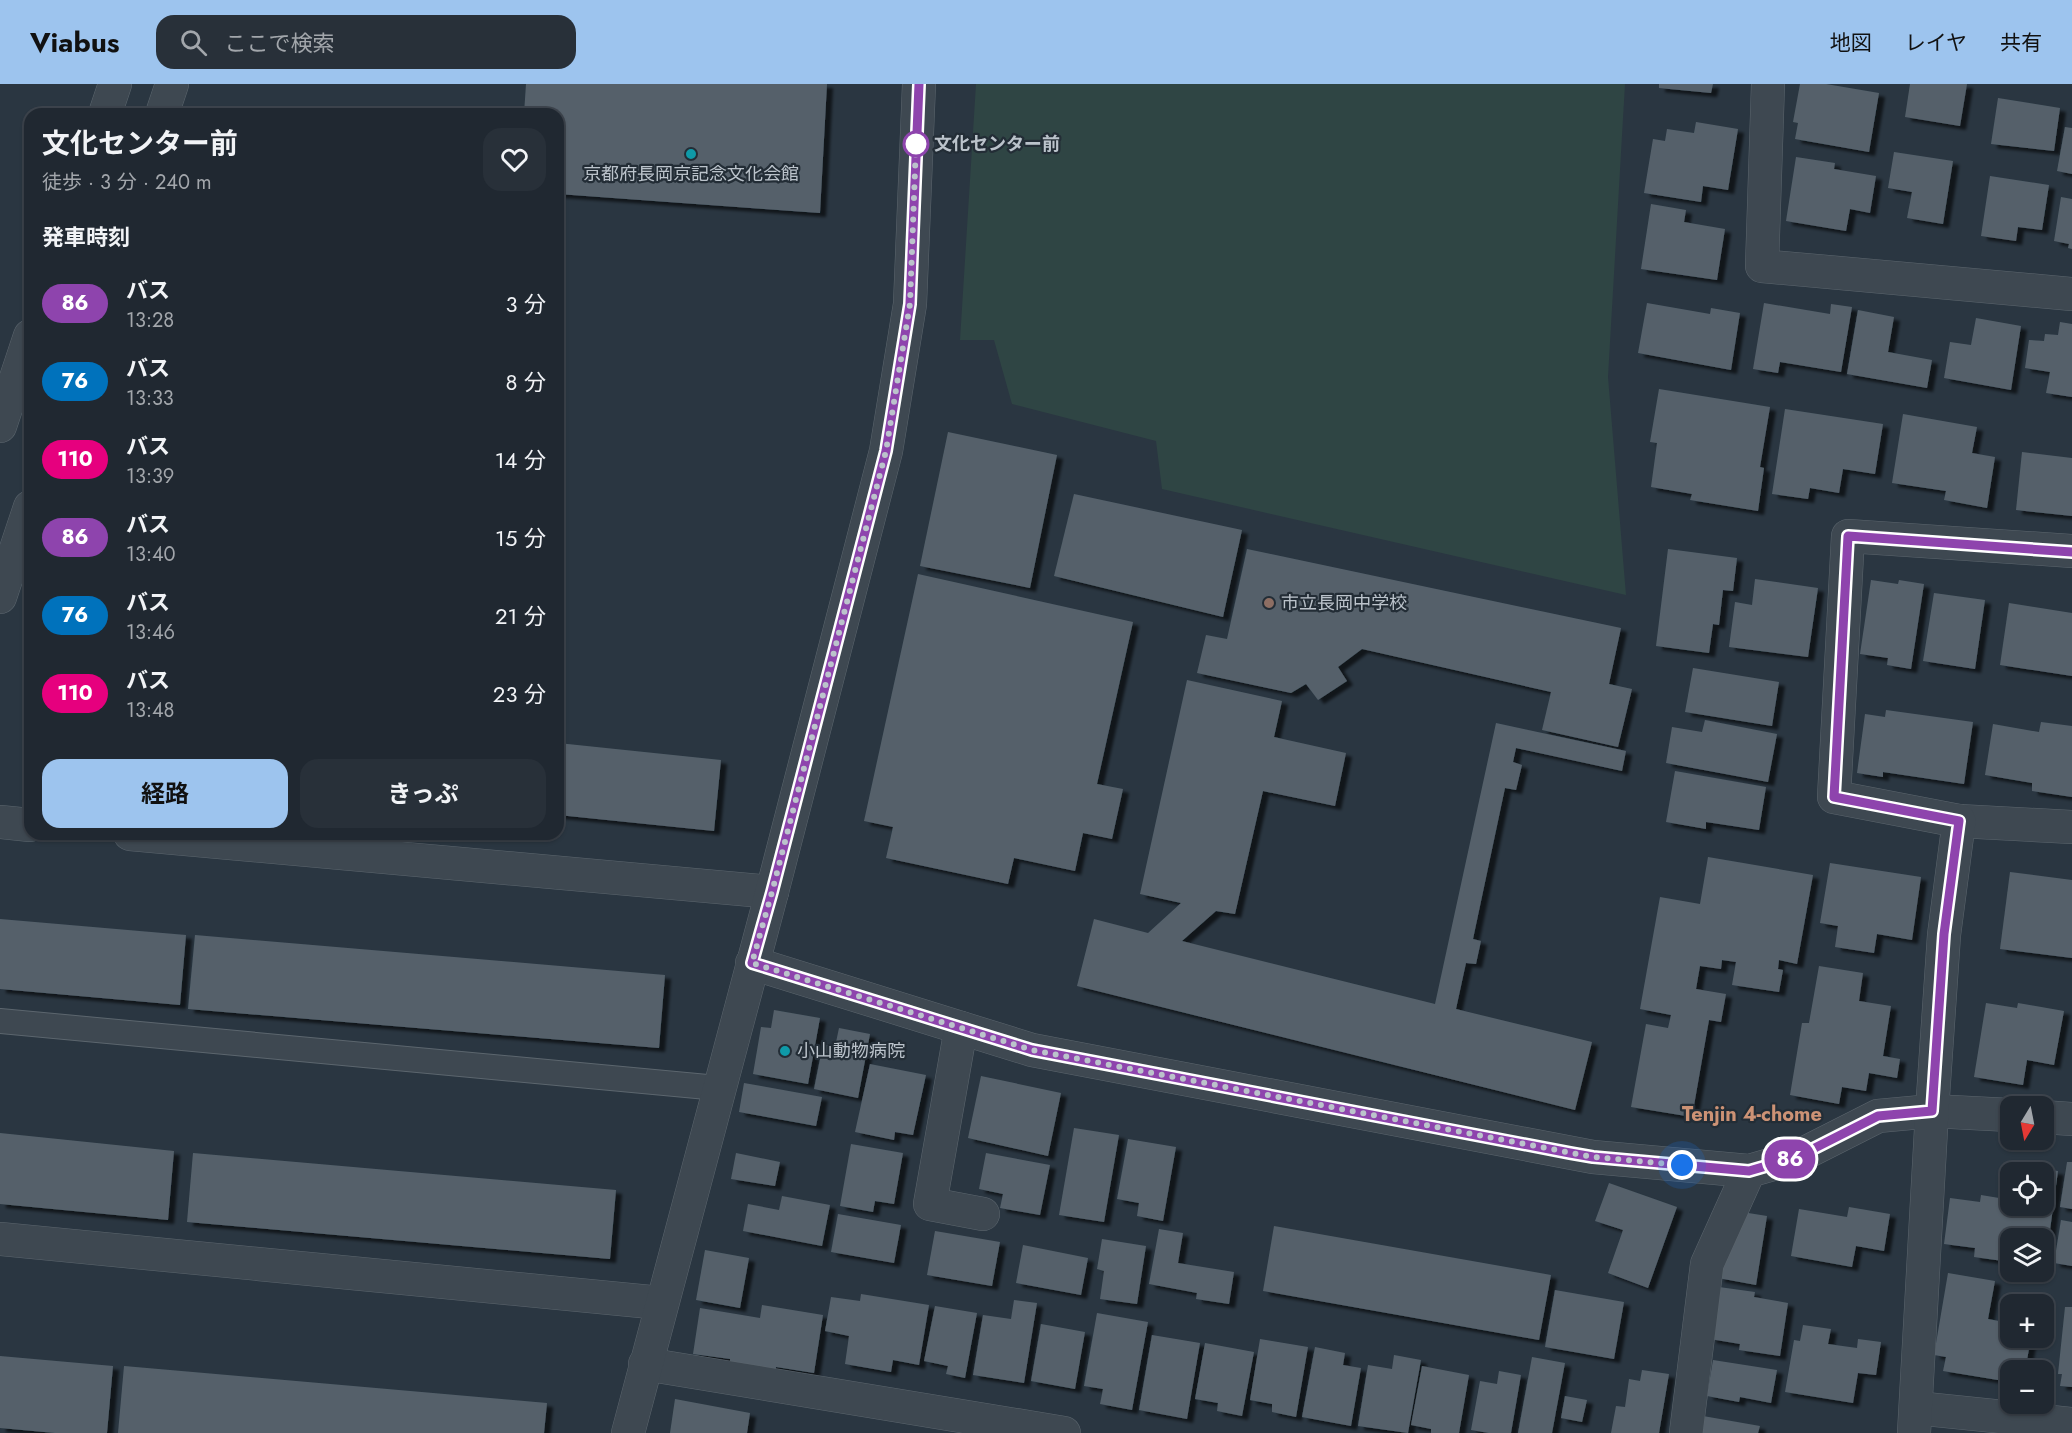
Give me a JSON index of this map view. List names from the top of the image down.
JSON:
{
  "districts": ["Tenjin 4-chome"],
  "places": [
    "文化センター前",
    "京都府長岡京記念文化会館",
    "市立長岡中学校",
    "小山動物病院"
  ],
  "lines": ["bus line 86"],
  "north": "bottom",
  "page": {
    "header": "Viabus",
    "search": "ここで検索",
    "nav": ["地図", "レイヤ", "共有"],
    "on_map": "86",
    "heading": [
      ["文化センター前", "徒歩 · 3 分 · 240 m"],
      "発車時刻"
    ],
    "list": [
      {
        "mark": "86",
        "name": "バス",
        "note": "13:28",
        "value": "3 分"
      },
      {
        "mark": "76",
        "name": "バス",
        "note": "13:33",
        "value": "8 分"
      },
      {
        "mark": "110",
        "name": "バス",
        "note": "13:39",
        "value": "14 分"
      },
      {
        "mark": "86",
        "name": "バス",
        "note": "13:40",
        "value": "15 分"
      },
      {
        "mark": "76",
        "name": "バス",
        "note": "13:46",
        "value": "21 分"
      },
      {
        "mark": "110",
        "name": "バス",
        "note": "13:48",
        "value": "23 分"
      }
    ],
    "buttons": ["経路", "きっぷ"],
    "map_buttons": ["+", "−"]
  }
}
